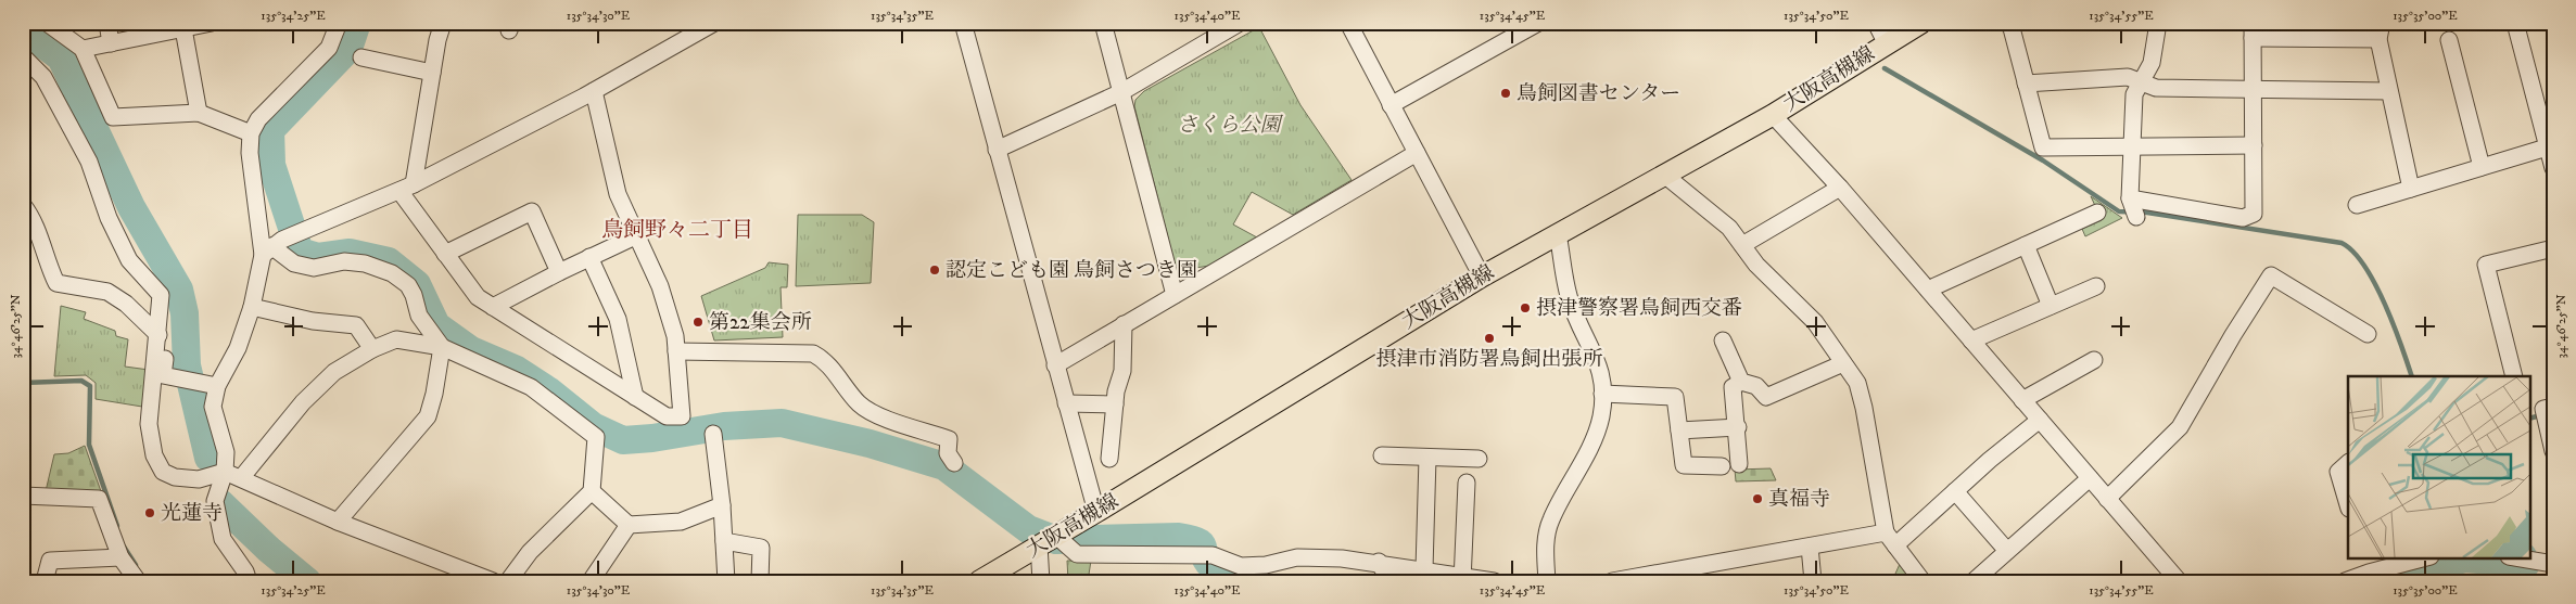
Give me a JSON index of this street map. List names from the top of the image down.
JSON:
{
  "streets": {
    "main road": ["大阪高槻線"]
  },
  "districts": ["鳥飼野々二丁目"],
  "parks": ["さくら公園"],
  "places": [
    "鳥飼図書センター",
    "認定こども園 鳥飼さつき園",
    "摂津警察署鳥飼西交番",
    "第22集会所",
    "摂津市消防署鳥飼出張所",
    "真福寺",
    "光蓮寺"
  ],
  "coordinates": [
    "135°34'25\"E",
    "135°34'30\"E",
    "135°34'35\"E",
    "135°34'40\"E",
    "135°34'45\"E",
    "135°34'50\"E",
    "135°34'55\"E",
    "135°35'00\"E",
    "34°46'25\"N"
  ]
}
